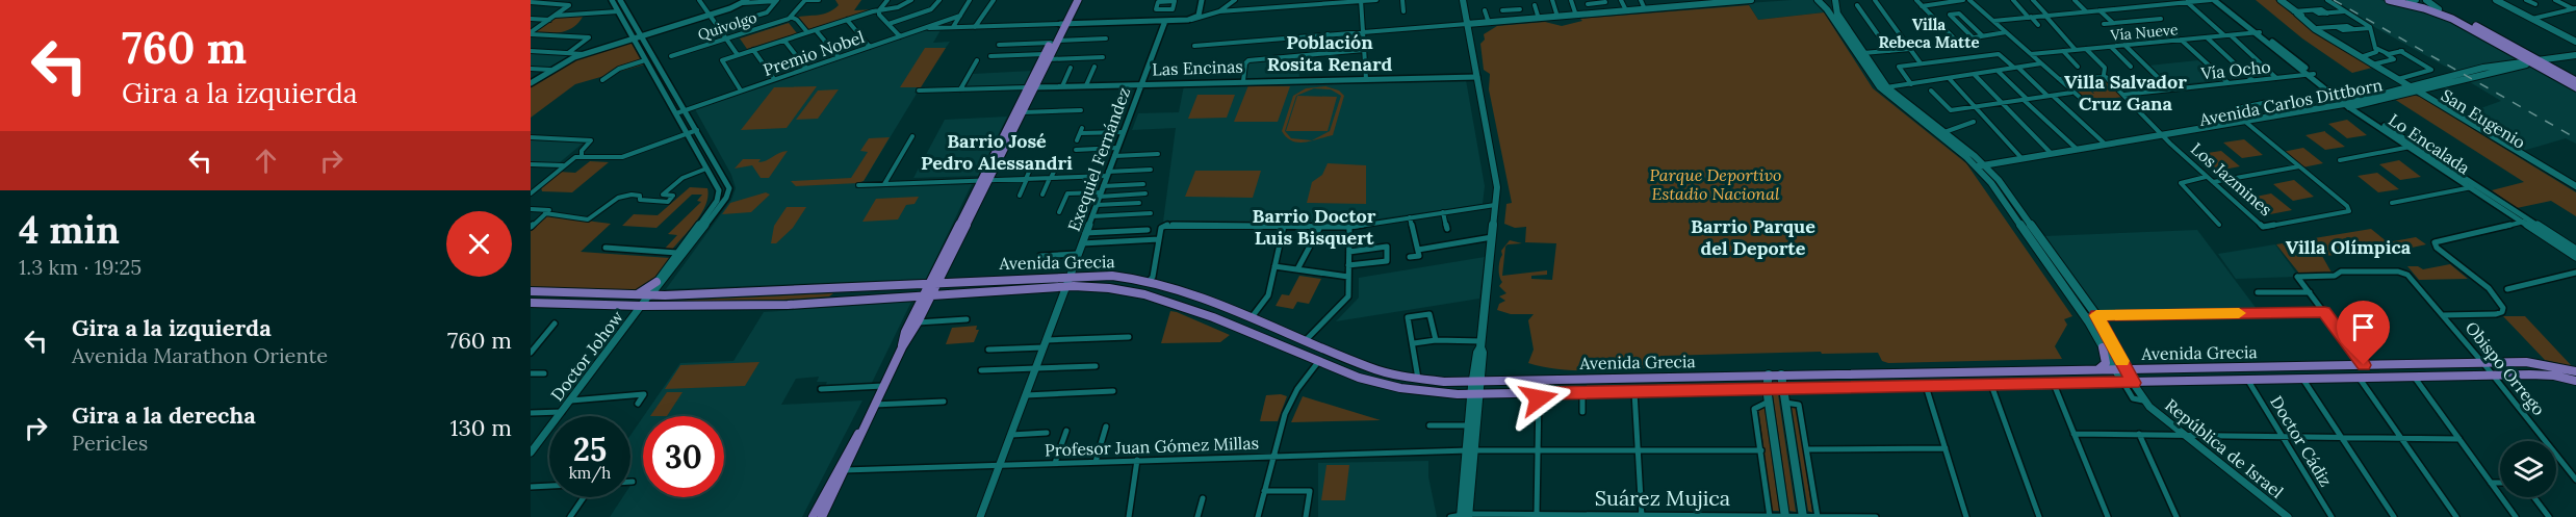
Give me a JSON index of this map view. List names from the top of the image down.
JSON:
{
  "streets": {
    "main road": ["Avenida Carlos Dittborn", "San Eugenio", "Avenida Grecia"],
    "street": [
      "Quivolgo",
      "Vía Nueve",
      "Premio Nobel",
      "Las Encinas",
      "Vía Ocho",
      "Lo Encalada",
      "Exequiel Fernández",
      "Los Jazmines",
      "Doctor Johow",
      "Obispo Orrego",
      "Doctor Cádiz",
      "Profesor Juan Gómez Millas",
      "República de Israel",
      "Suárez Mujica"
    ]
  },
  "crossings": [
    ["Vía Nueve", "Lo Encalada"],
    ["Vía Nueve", "Los Jazmines"],
    ["Las Encinas", "Exequiel Fernández"],
    ["Vía Ocho", "Lo Encalada"],
    ["Vía Ocho", "Los Jazmines"],
    ["Avenida Carlos Dittborn", "San Eugenio"],
    ["Avenida Carlos Dittborn", "Lo Encalada"],
    ["Avenida Carlos Dittborn", "Los Jazmines"],
    ["Exequiel Fernández", "Avenida Grecia"],
    ["Exequiel Fernández", "Profesor Juan Gómez Millas"],
    ["Avenida Grecia", "Doctor Johow"],
    ["Avenida Grecia", "Obispo Orrego"],
    ["Avenida Grecia", "Doctor Cádiz"],
    ["Avenida Grecia", "República de Israel"]
  ],
  "districts": [
    "Villa Rebeca Matte",
    "Población Rosita Renard",
    "Villa Salvador Cruz Gana",
    "Barrio José Pedro Alessandri",
    "Barrio Doctor Luis Bisquert",
    "Barrio Parque del Deporte",
    "Villa Olímpica"
  ],
  "parks": ["Parque Deportivo Estadio Nacional"],
  "page": {
    "turn": ["760 m", "Gira a la izquierda"],
    "heading": ["4 min", "1.3 km · 19:25"],
    "list": [
      {
        "name": "Gira a la izquierda",
        "note": "Avenida Marathon Oriente",
        "value": "760 m"
      },
      {
        "name": "Gira a la derecha",
        "note": "Pericles",
        "value": "130 m"
      }
    ],
    "speed": "25 km/h",
    "limit": "30"
  }
}
